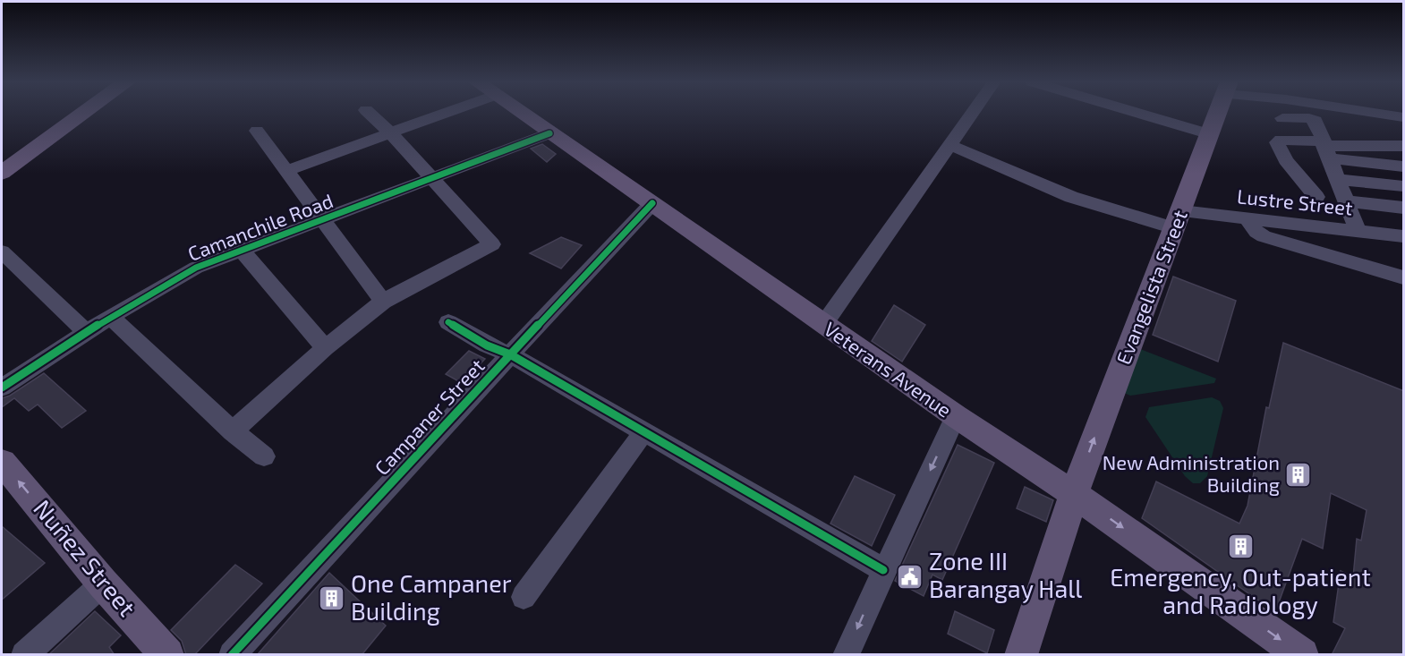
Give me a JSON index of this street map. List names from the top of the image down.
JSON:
{
  "streets": {
    "main road": ["Evangelista Street", "Veterans Avenue", "Nuñez Street"],
    "street": ["Lustre Street", "Camanchile Road", "Campaner Street"]
  },
  "crossings": [
    ["Lustre Street", "Evangelista Street"],
    ["Camanchile Road", "Veterans Avenue"],
    ["Evangelista Street", "Veterans Avenue"],
    ["Veterans Avenue", "Campaner Street"]
  ],
  "one_way": ["Evangelista Street", "Nuñez Street"],
  "places": {
    "building": ["New Administration Building", "Emergency, Out-patient and Radiology", "One Campaner Building"],
    "public building": ["Zone III Barangay Hall"]
  }
}
